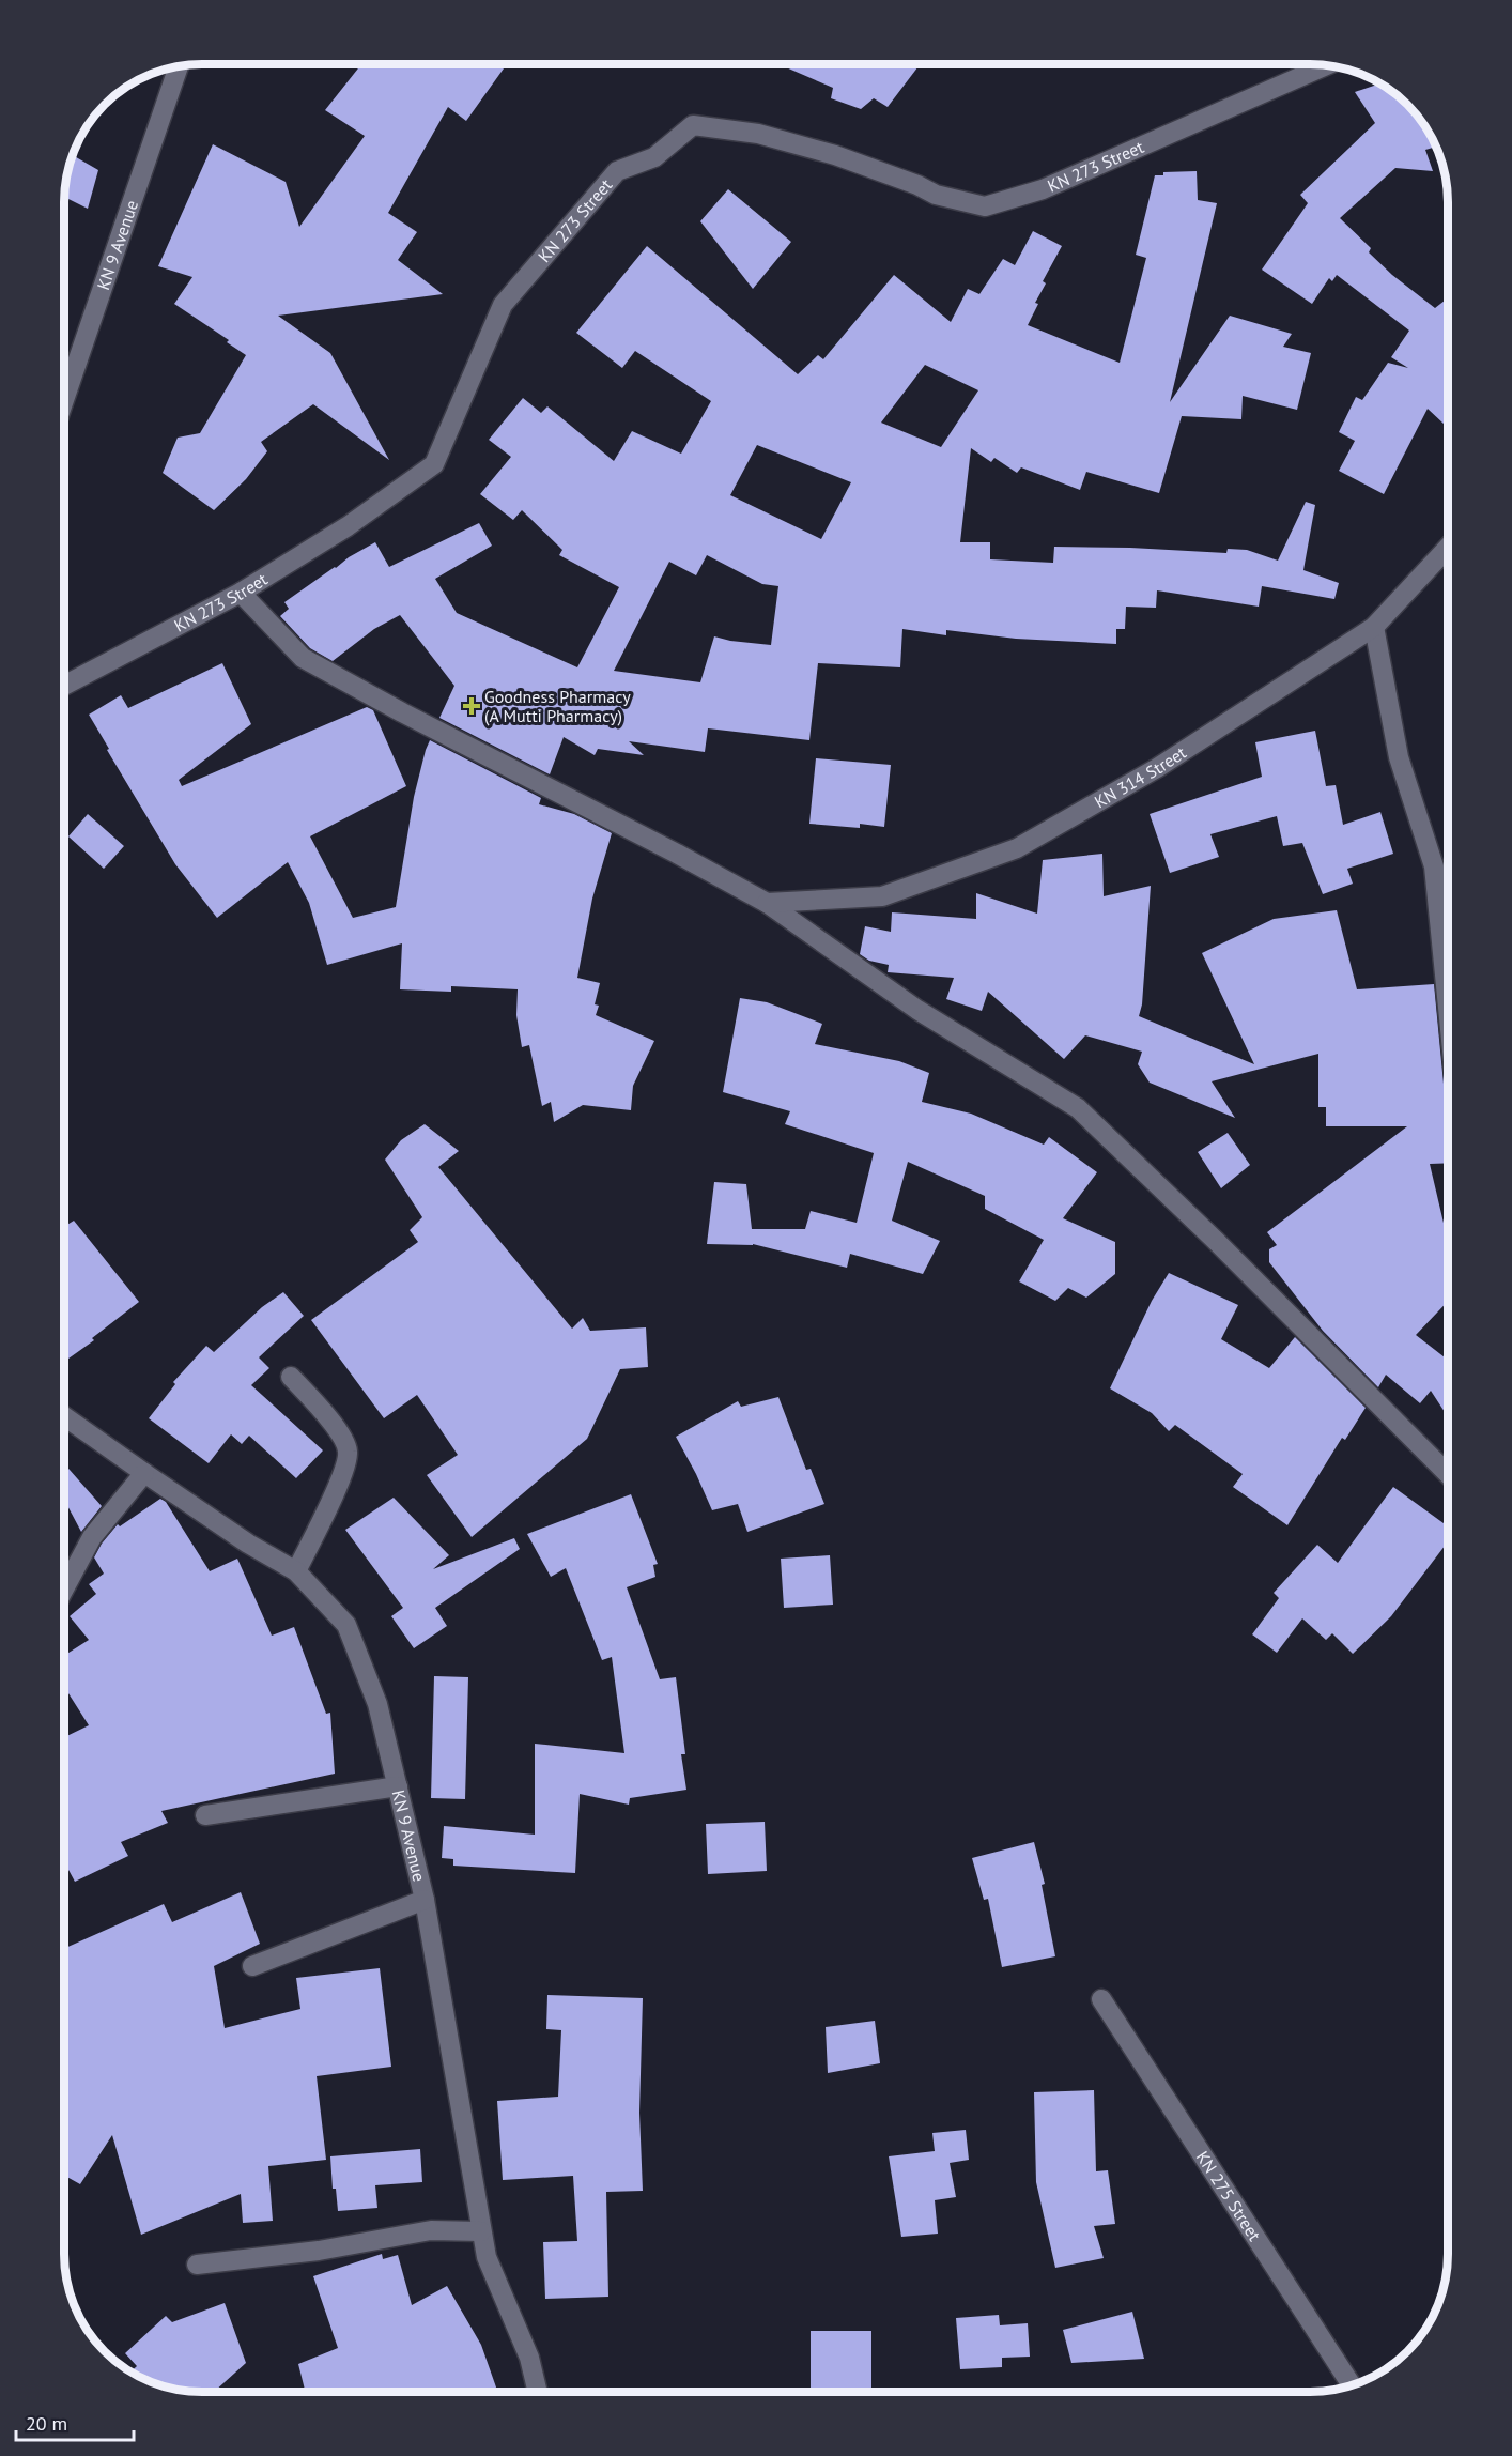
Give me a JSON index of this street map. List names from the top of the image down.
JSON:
{
  "streets": {
    "street": [
      "KN 273 Street",
      "KN 9 Avenue",
      "KN 314 Street",
      "KN 275 Street"
    ]
  },
  "places": {
    "health": ["Goodness Pharmacy (A Mutti Pharmacy)"]
  },
  "scale_bar": "20 m"
}
